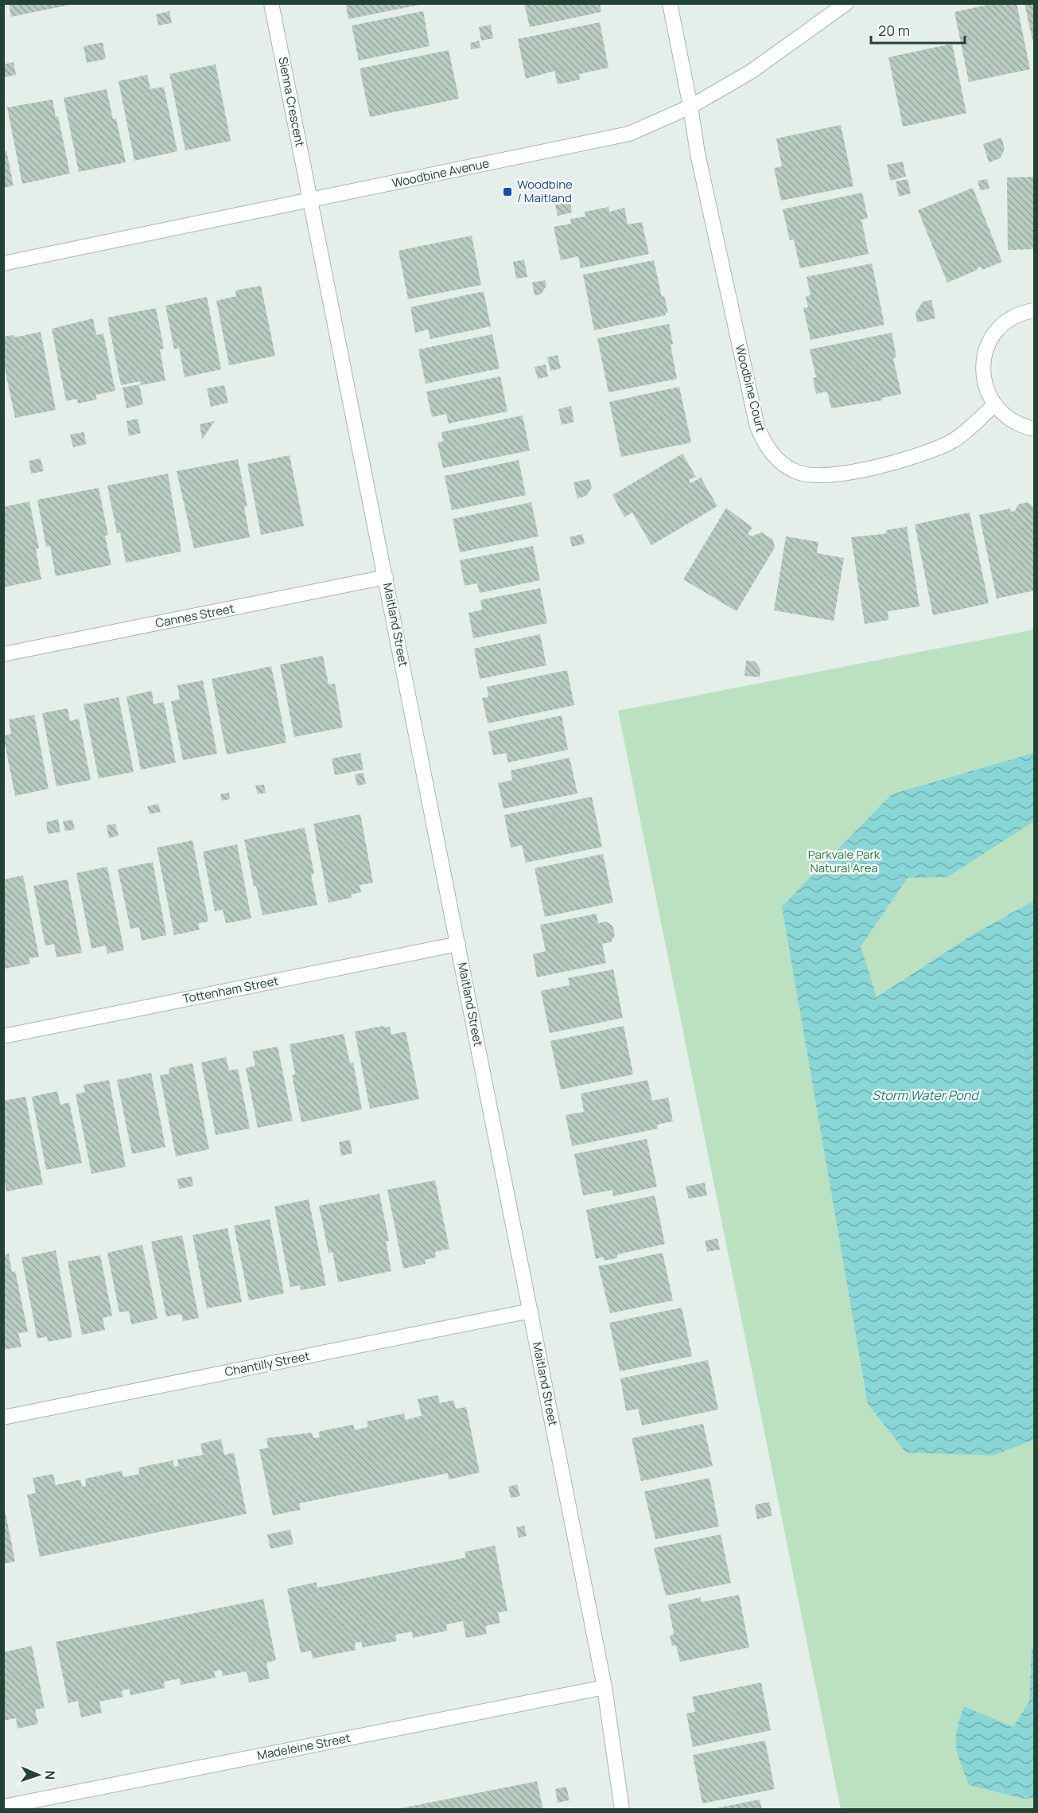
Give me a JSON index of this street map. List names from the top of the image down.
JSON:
{
  "streets": {
    "street": [
      "Sienna Crescent",
      "Woodbine Avenue",
      "Woodbine Court",
      "Cannes Street",
      "Maitland Street",
      "Tottenham Street",
      "Chantilly Street",
      "Madeleine Street"
    ]
  },
  "crossings": [
    ["Sienna Crescent", "Woodbine Avenue"],
    ["Sienna Crescent", "Maitland Street"],
    ["Woodbine Avenue", "Woodbine Court"],
    ["Woodbine Avenue", "Maitland Street"],
    ["Cannes Street", "Maitland Street"],
    ["Maitland Street", "Tottenham Street"],
    ["Maitland Street", "Chantilly Street"],
    ["Maitland Street", "Madeleine Street"]
  ],
  "water": ["Storm Water Pond"],
  "parks": ["Parkvale Park Natural Area"],
  "places": {
    "transit": ["Woodbine / Maitland"]
  },
  "scale_bar": "20 m",
  "north": "right"
}
